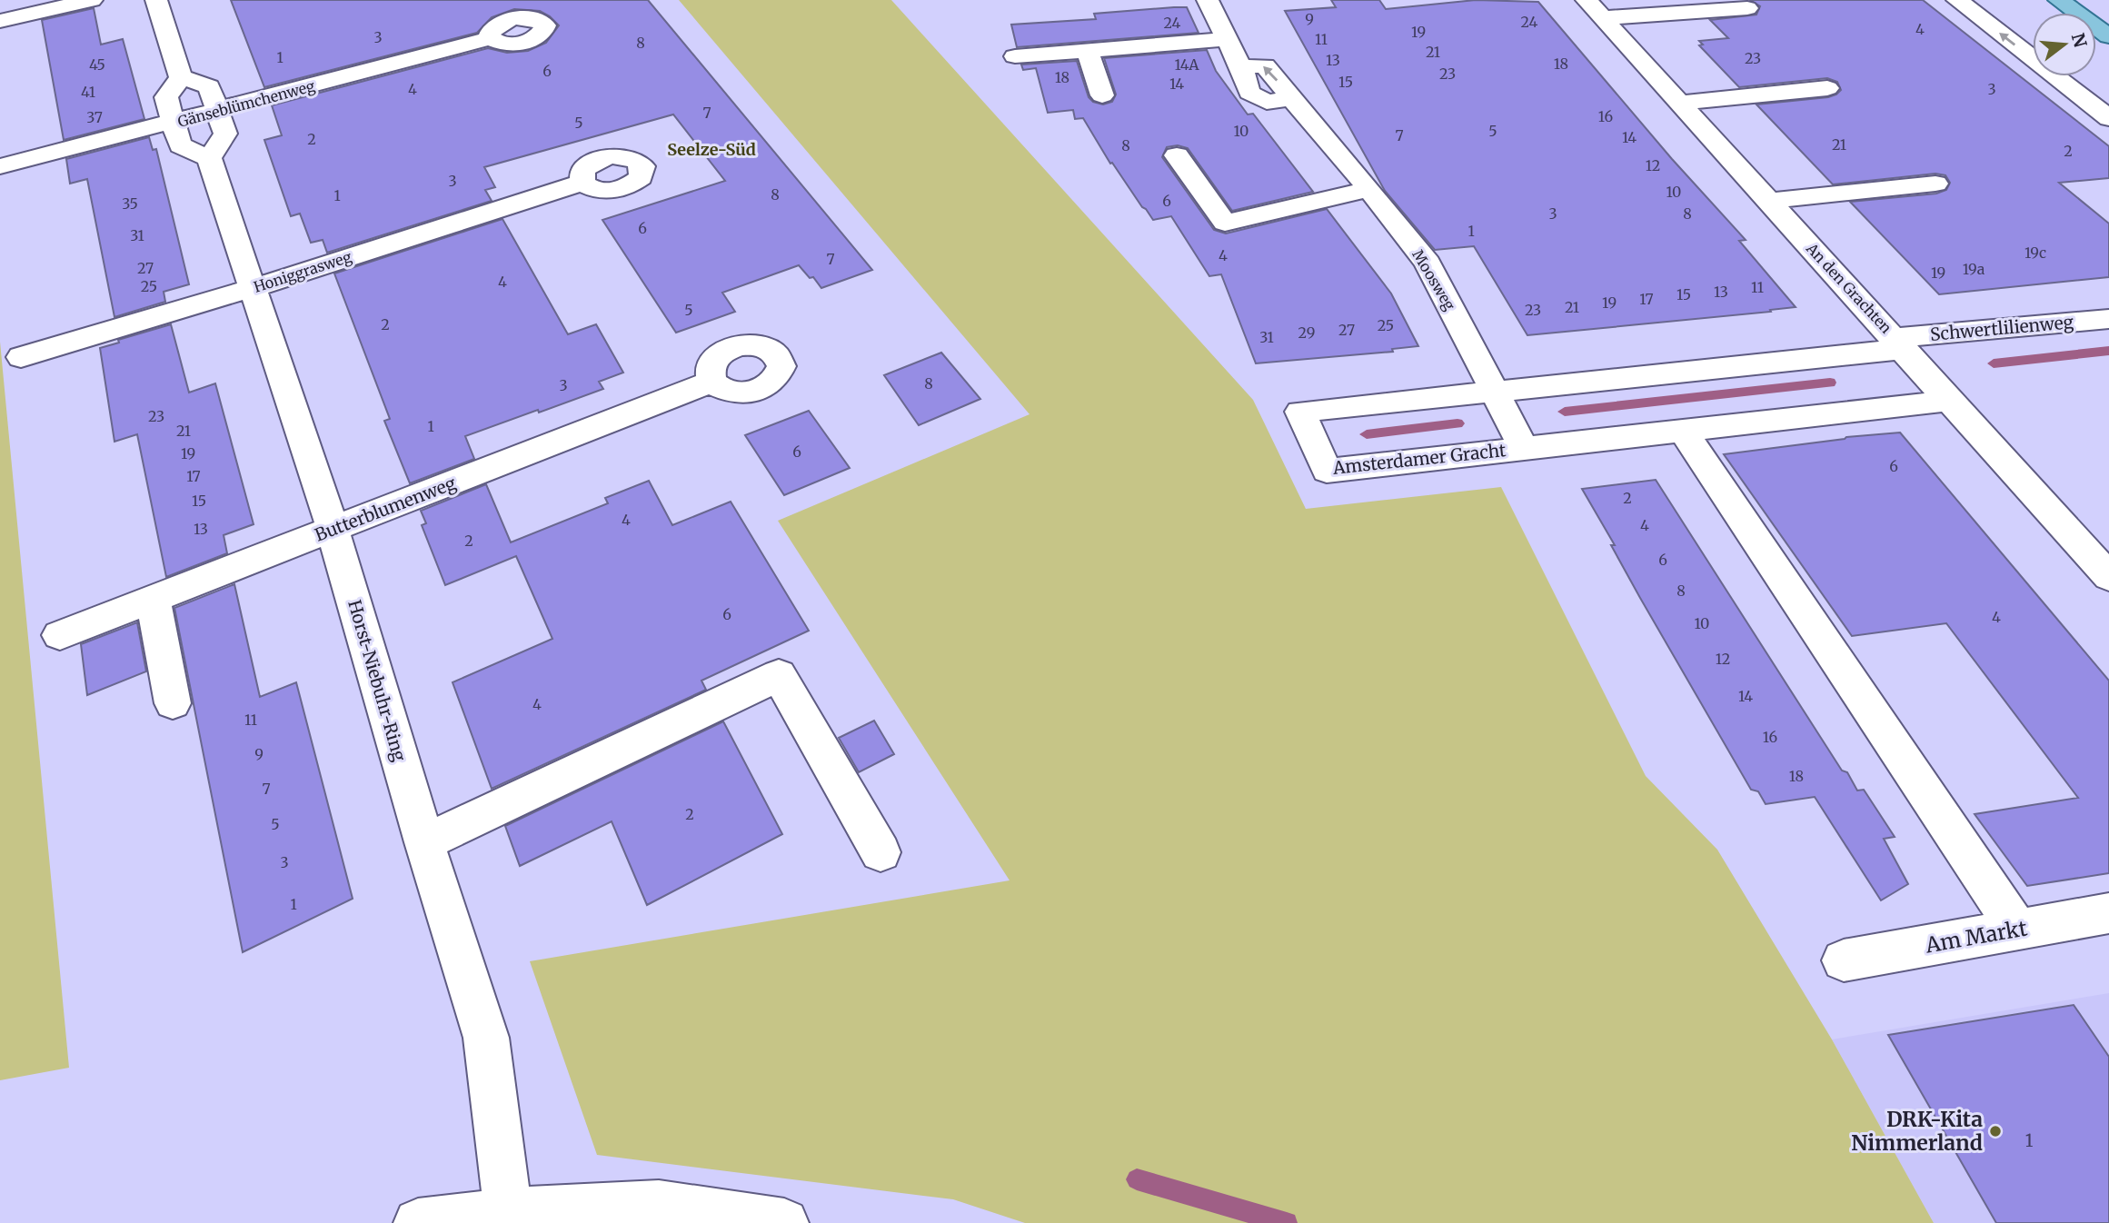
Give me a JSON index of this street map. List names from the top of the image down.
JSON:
{
  "streets": {
    "street": [
      "Gänseblümchenweg",
      "Honiggrasweg",
      "Moosweg",
      "An den Grachten",
      "Schwertlilienweg",
      "Amsterdamer Gracht",
      "Butterblumenweg",
      "Horst-Niebuhr-Ring",
      "Am Markt"
    ]
  },
  "crossings": [
    ["Honiggrasweg", "Horst-Niebuhr-Ring"],
    ["Moosweg", "Amsterdamer Gracht"],
    ["An den Grachten", "Schwertlilienweg"],
    ["An den Grachten", "Amsterdamer Gracht"],
    ["Schwertlilienweg", "Amsterdamer Gracht"],
    ["Butterblumenweg", "Horst-Niebuhr-Ring"]
  ],
  "districts": ["Seelze-Süd"],
  "places": ["DRK-Kita Nimmerland"],
  "house_numbers": [
    "9",
    "24",
    "24",
    "4",
    "19",
    "3",
    "11",
    "8",
    "21",
    "1",
    "23",
    "13",
    "18",
    "45",
    "14A",
    "6",
    "23",
    "18",
    "15",
    "14",
    "4",
    "3",
    "41",
    "7",
    "16",
    "37",
    "5",
    "10",
    "5",
    "7",
    "14",
    "2",
    "21",
    "8",
    "2",
    "12",
    "3",
    "10",
    "8",
    "1",
    "6",
    "35",
    "3",
    "8",
    "6",
    "1",
    "31",
    "19c",
    "4",
    "7",
    "27",
    "19a",
    "19",
    "4",
    "25",
    "11",
    "13",
    "15",
    "17",
    "19",
    "21",
    "5",
    "23",
    "2",
    "25",
    "27",
    "29",
    "31",
    "8",
    "3",
    "23",
    "1",
    "21",
    "6",
    "19",
    "6",
    "17",
    "2",
    "15",
    "4",
    "4",
    "13",
    "2",
    "6",
    "8",
    "6",
    "4",
    "10",
    "12",
    "14",
    "4",
    "11",
    "16",
    "9",
    "18",
    "7",
    "2",
    "5",
    "3",
    "1",
    "1"
  ],
  "north": "right"
}
